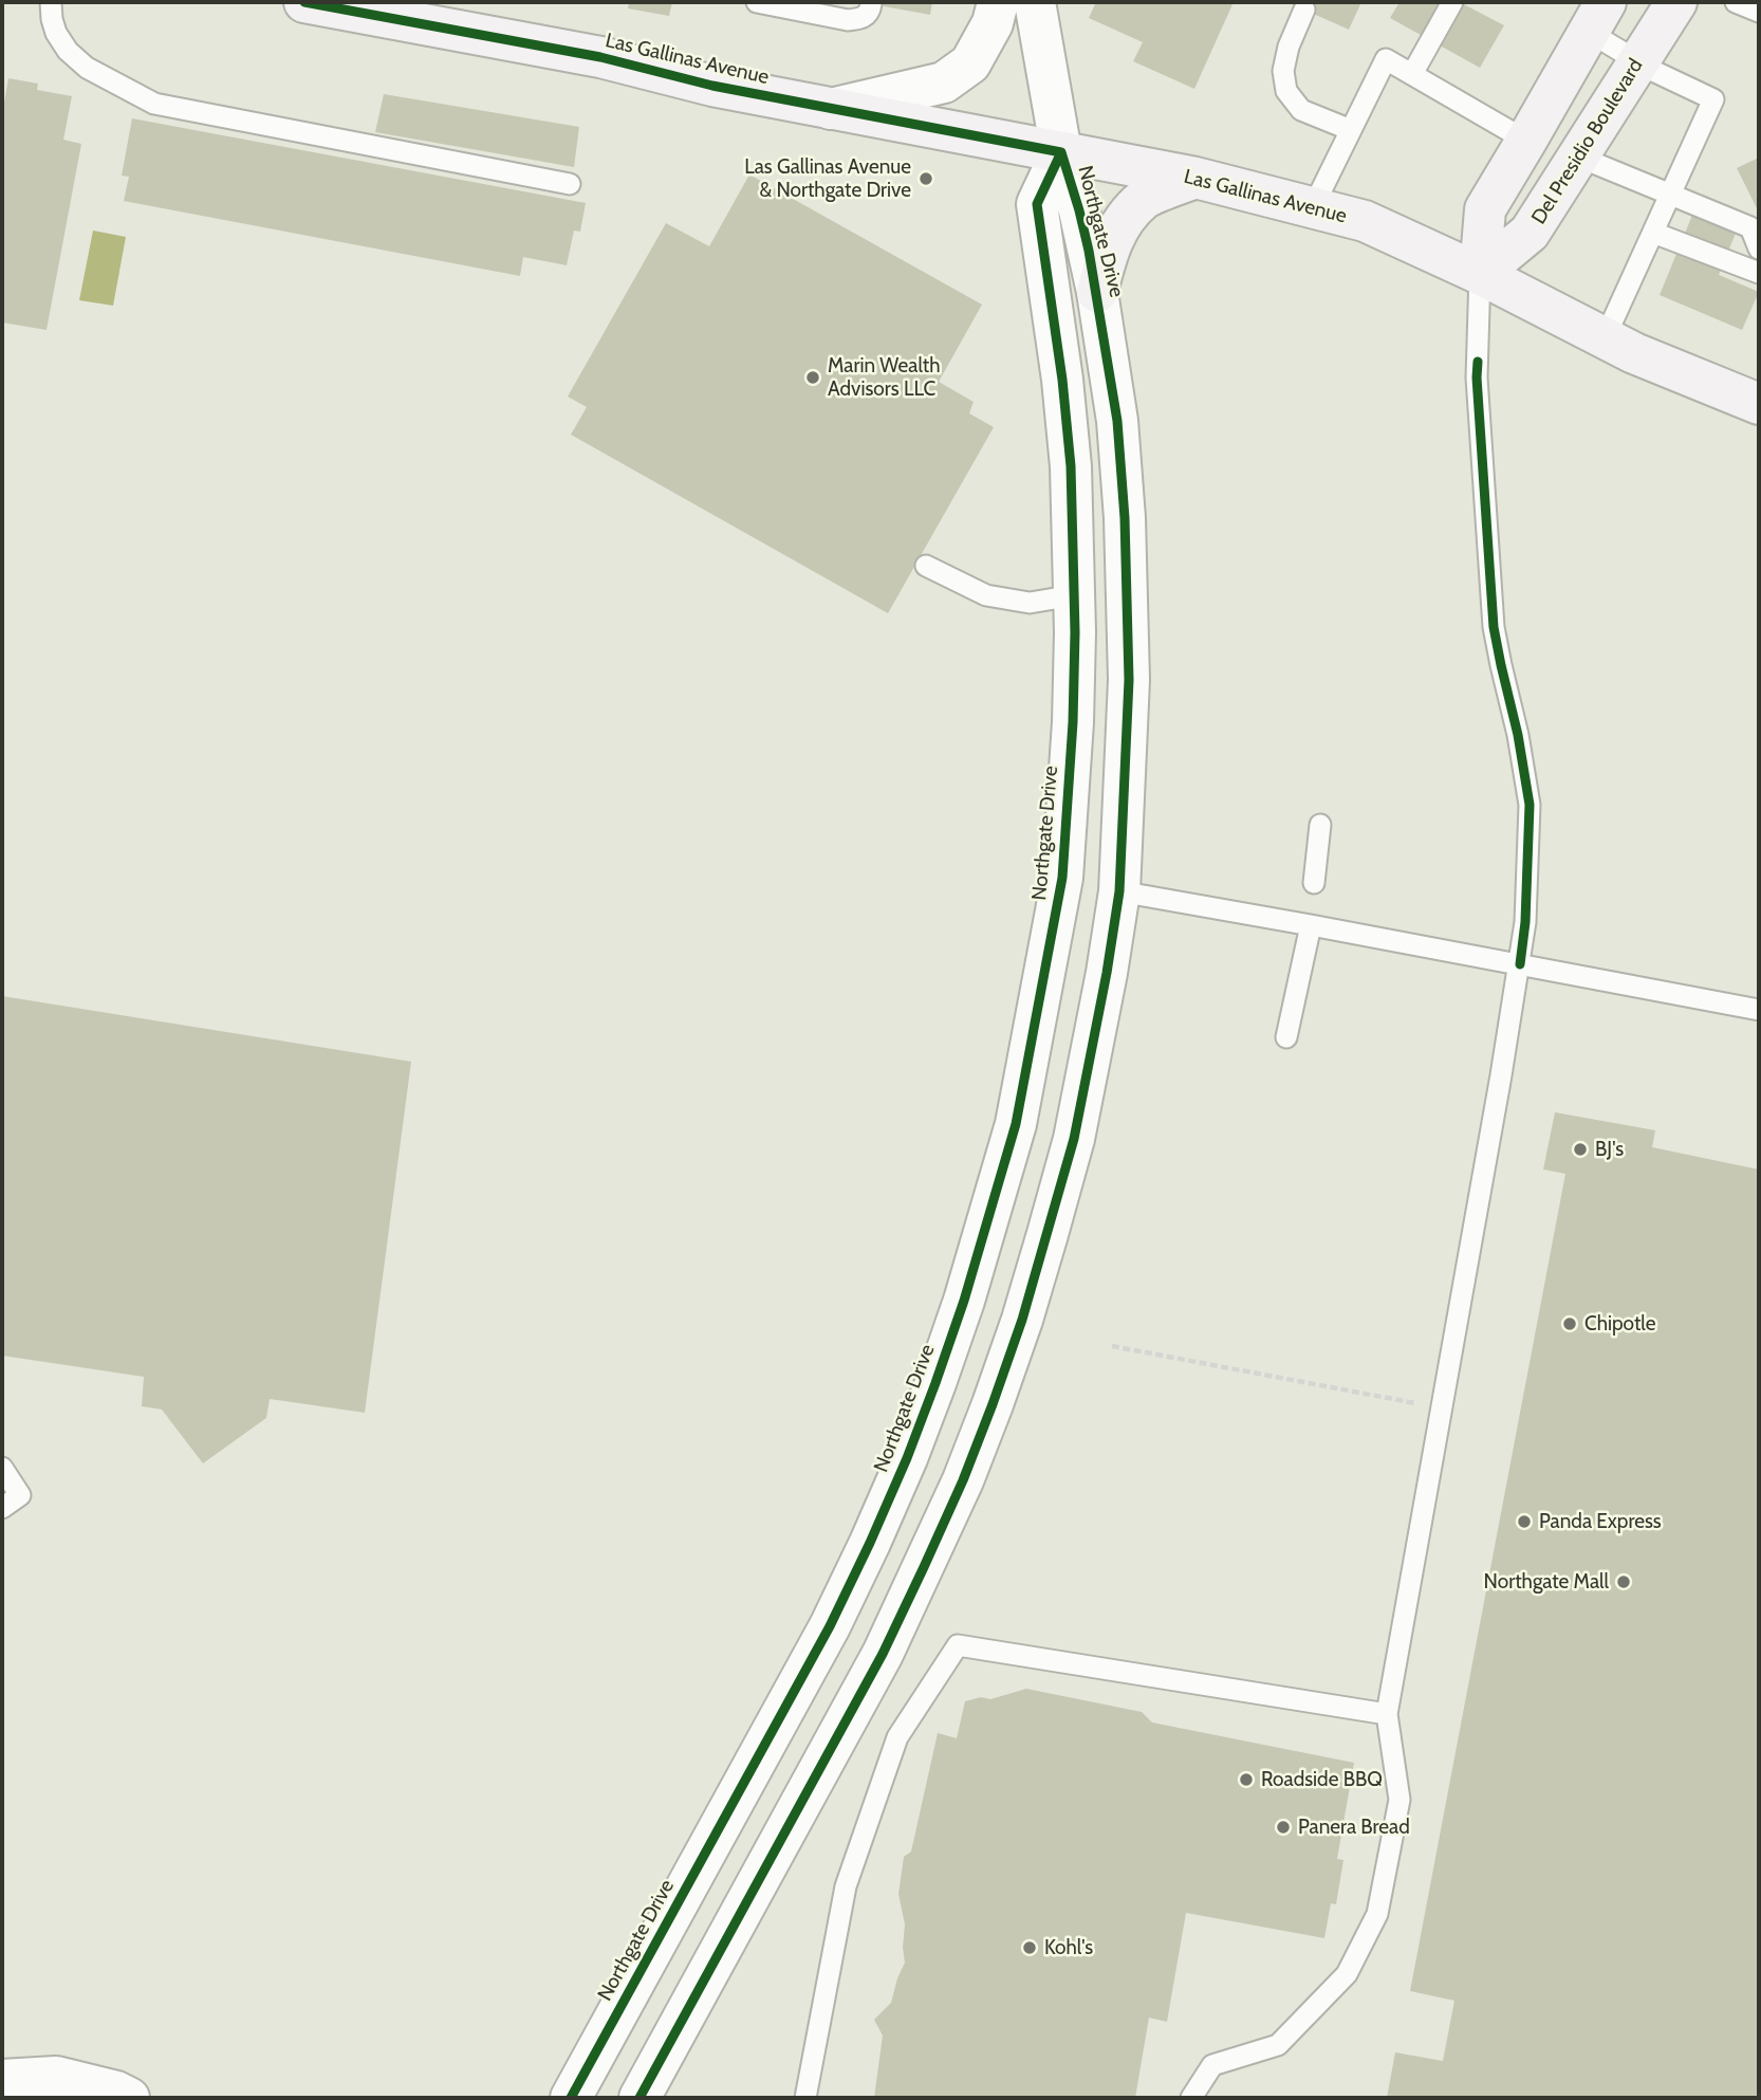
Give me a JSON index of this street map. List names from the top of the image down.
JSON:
{
  "streets": {
    "main road": ["Las Gallinas Avenue", "Del Presidio Boulevard"],
    "street": ["Northgate Drive"]
  },
  "crossings": [
    ["Las Gallinas Avenue", "Del Presidio Boulevard"],
    ["Las Gallinas Avenue", "Northgate Drive"]
  ],
  "places": [
    "Las Gallinas Avenue & Northgate Drive",
    "Marin Wealth Advisors LLC",
    "BJ's",
    "Chipotle",
    "Panda Express",
    "Northgate Mall",
    "Roadside BBQ",
    "Panera Bread",
    "Kohl's"
  ]
}
